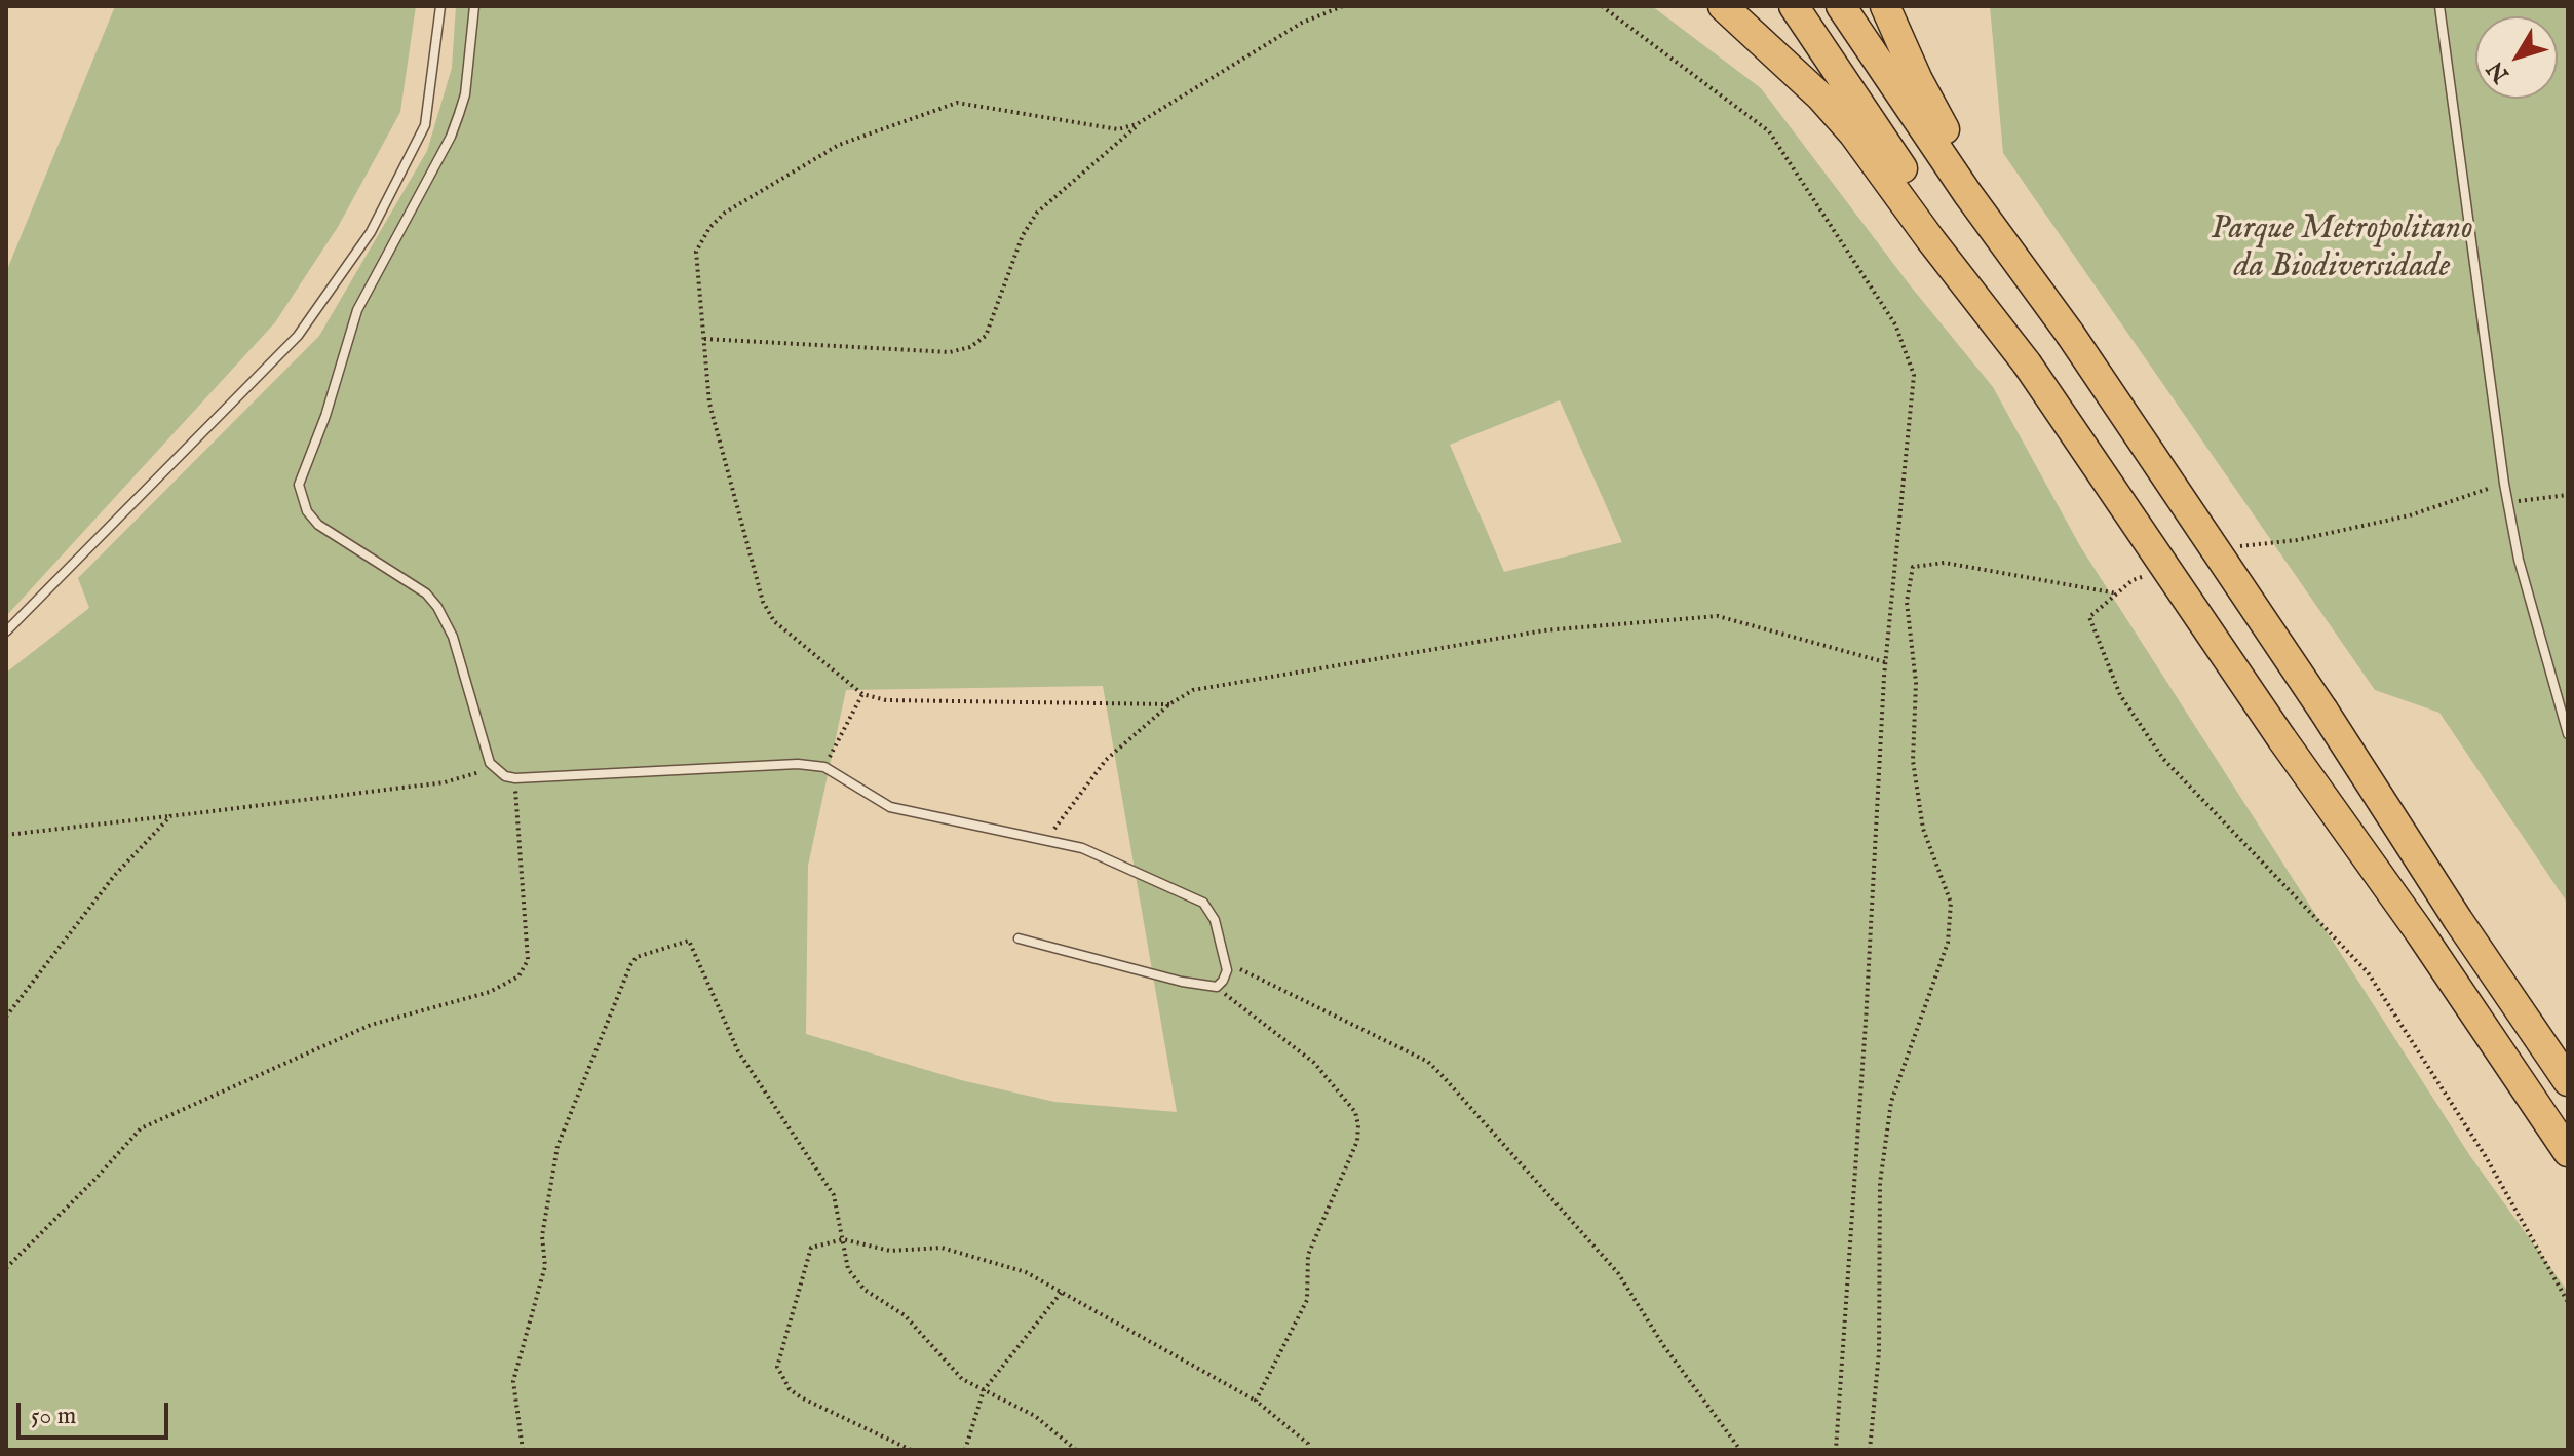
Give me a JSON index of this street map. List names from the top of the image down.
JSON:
{
  "parks": ["Parque Metropolitano da Biodiversidade"],
  "scale_bar": "50 m",
  "north": "bottom left"
}
